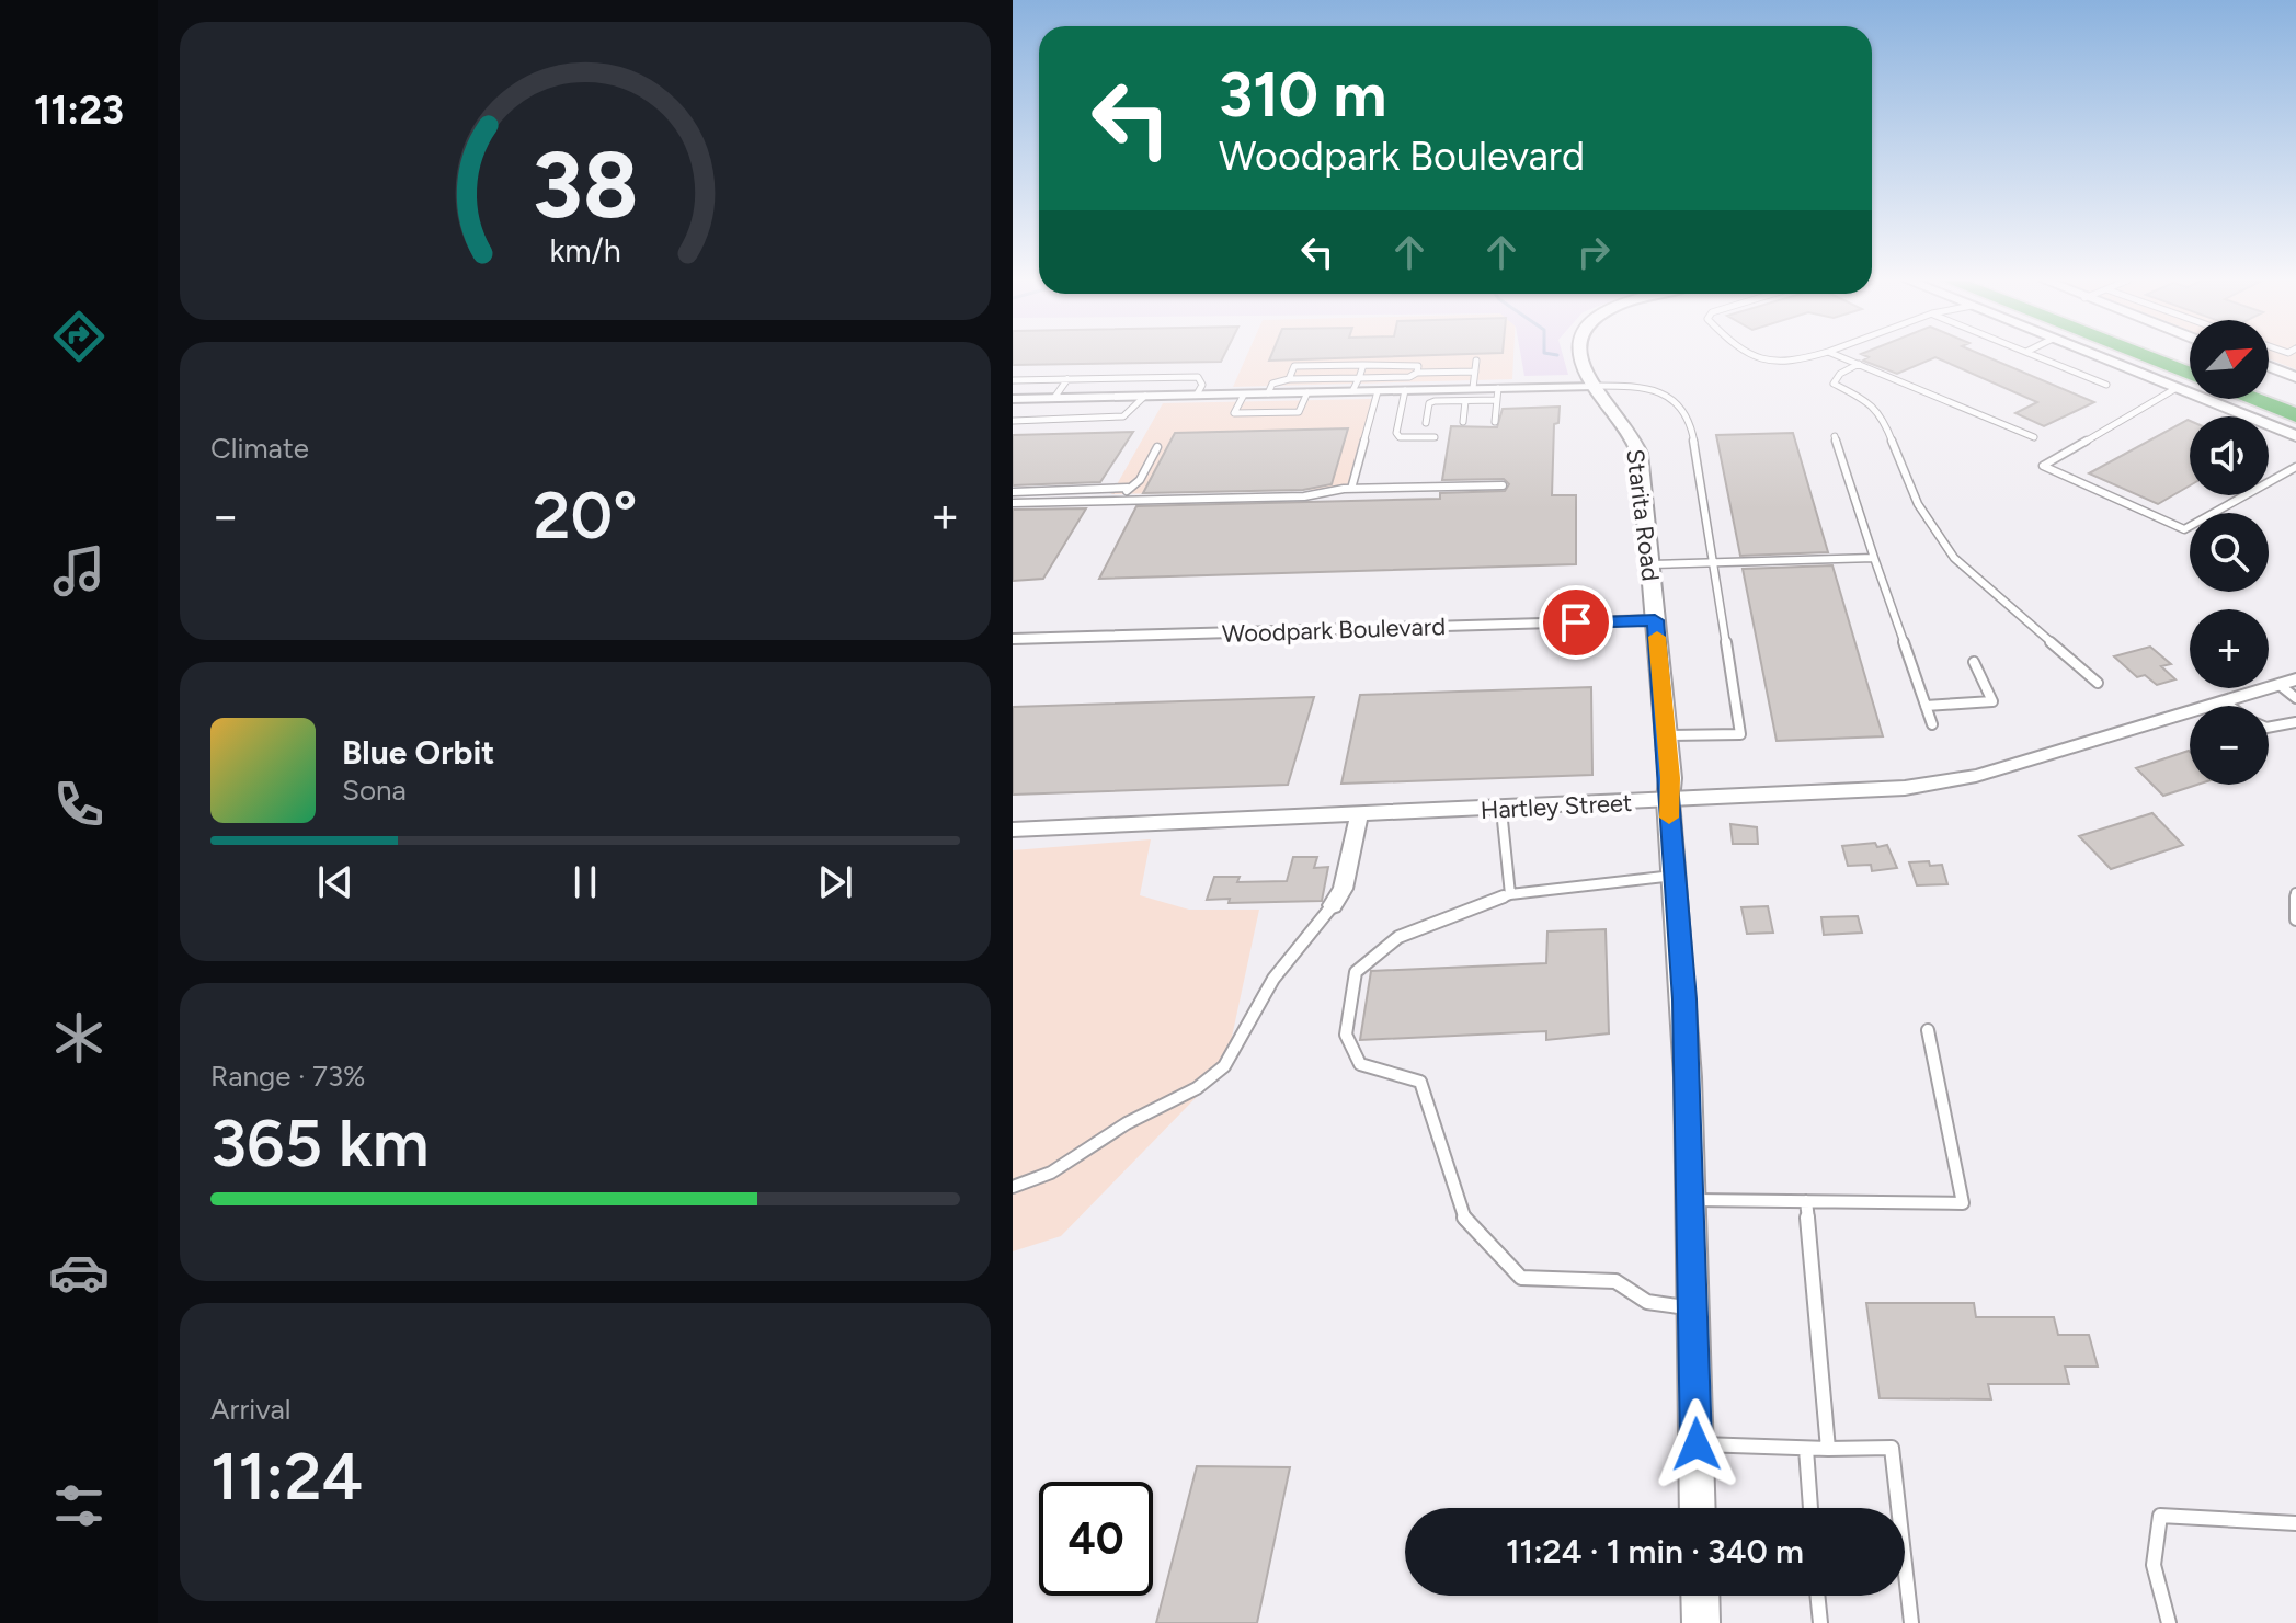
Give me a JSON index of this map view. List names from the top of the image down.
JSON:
{
  "streets": {
    "street": ["Starita Road", "Woodpark Boulevard", "Hartley Street"]
  },
  "crossings": [
    ["Starita Road", "Woodpark Boulevard"],
    ["Starita Road", "Hartley Street"]
  ],
  "north": "top right",
  "page": {
    "tabs": "11:23",
    "turn": ["310 m", "Woodpark Boulevard"],
    "map_buttons": ["+", "−"],
    "tile": [
      "Climate",
      ["Range · 73%", "365 km"],
      ["Arrival", "11:24"]
    ],
    "heat": ["−", "20°", "+"],
    "song": ["Blue Orbit", "Sona"],
    "limit": "40",
    "trip": "11:24 · 1 min · 340 m",
    "gauge": ["38", "km/h"]
  }
}
